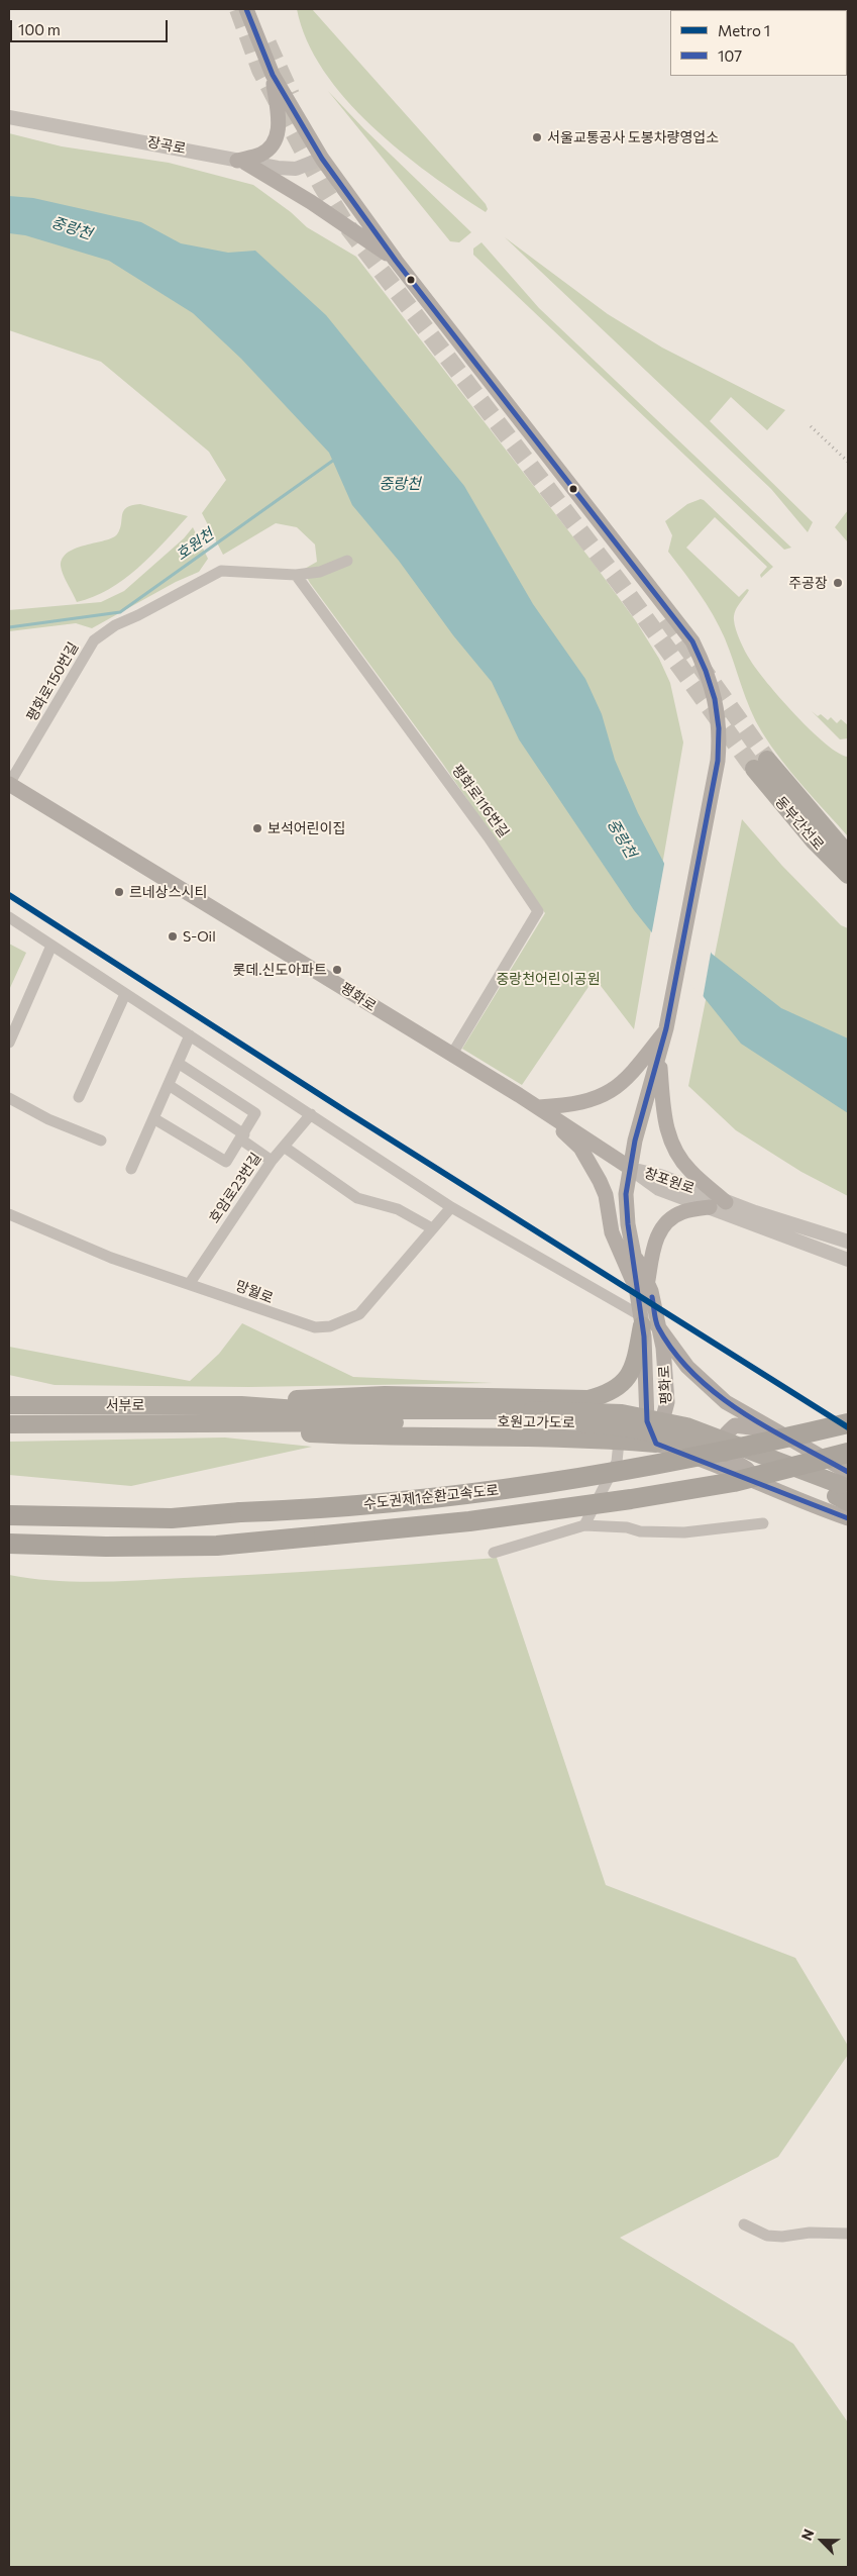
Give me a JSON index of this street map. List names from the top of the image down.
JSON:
{
  "streets": {
    "highway": [
      "동부간선로",
      "서부로",
      "호원고가도로",
      "수도권제1순환고속도로"
    ],
    "main road": ["평화로"],
    "street": [
      "장곡로",
      "평화로150번길",
      "평화로116번길",
      "창포원로",
      "호암로23번길",
      "망월로"
    ]
  },
  "crossings": [
    ["평화로150번길", "평화로116번길"],
    ["평화로150번길", "평화로"],
    ["평화로116번길", "평화로"],
    ["평화로", "창포원로"],
    ["평화로", "호원고가도로"],
    ["호암로23번길", "망월로"],
    ["서부로", "호원고가도로"]
  ],
  "water": ["중랑천", "호원천"],
  "parks": ["중랑천어린이공원"],
  "places": [
    "서울교통공사 도봉차량영업소",
    "주공장",
    "보석어린이집",
    "르네상스시티",
    "S-Oil",
    "롯데.신도아파트"
  ],
  "lines": ["transit line 107", "metro line 1"],
  "legend": ["Metro 1", "107"],
  "scale_bar": "100 m",
  "north": "top left"
}
